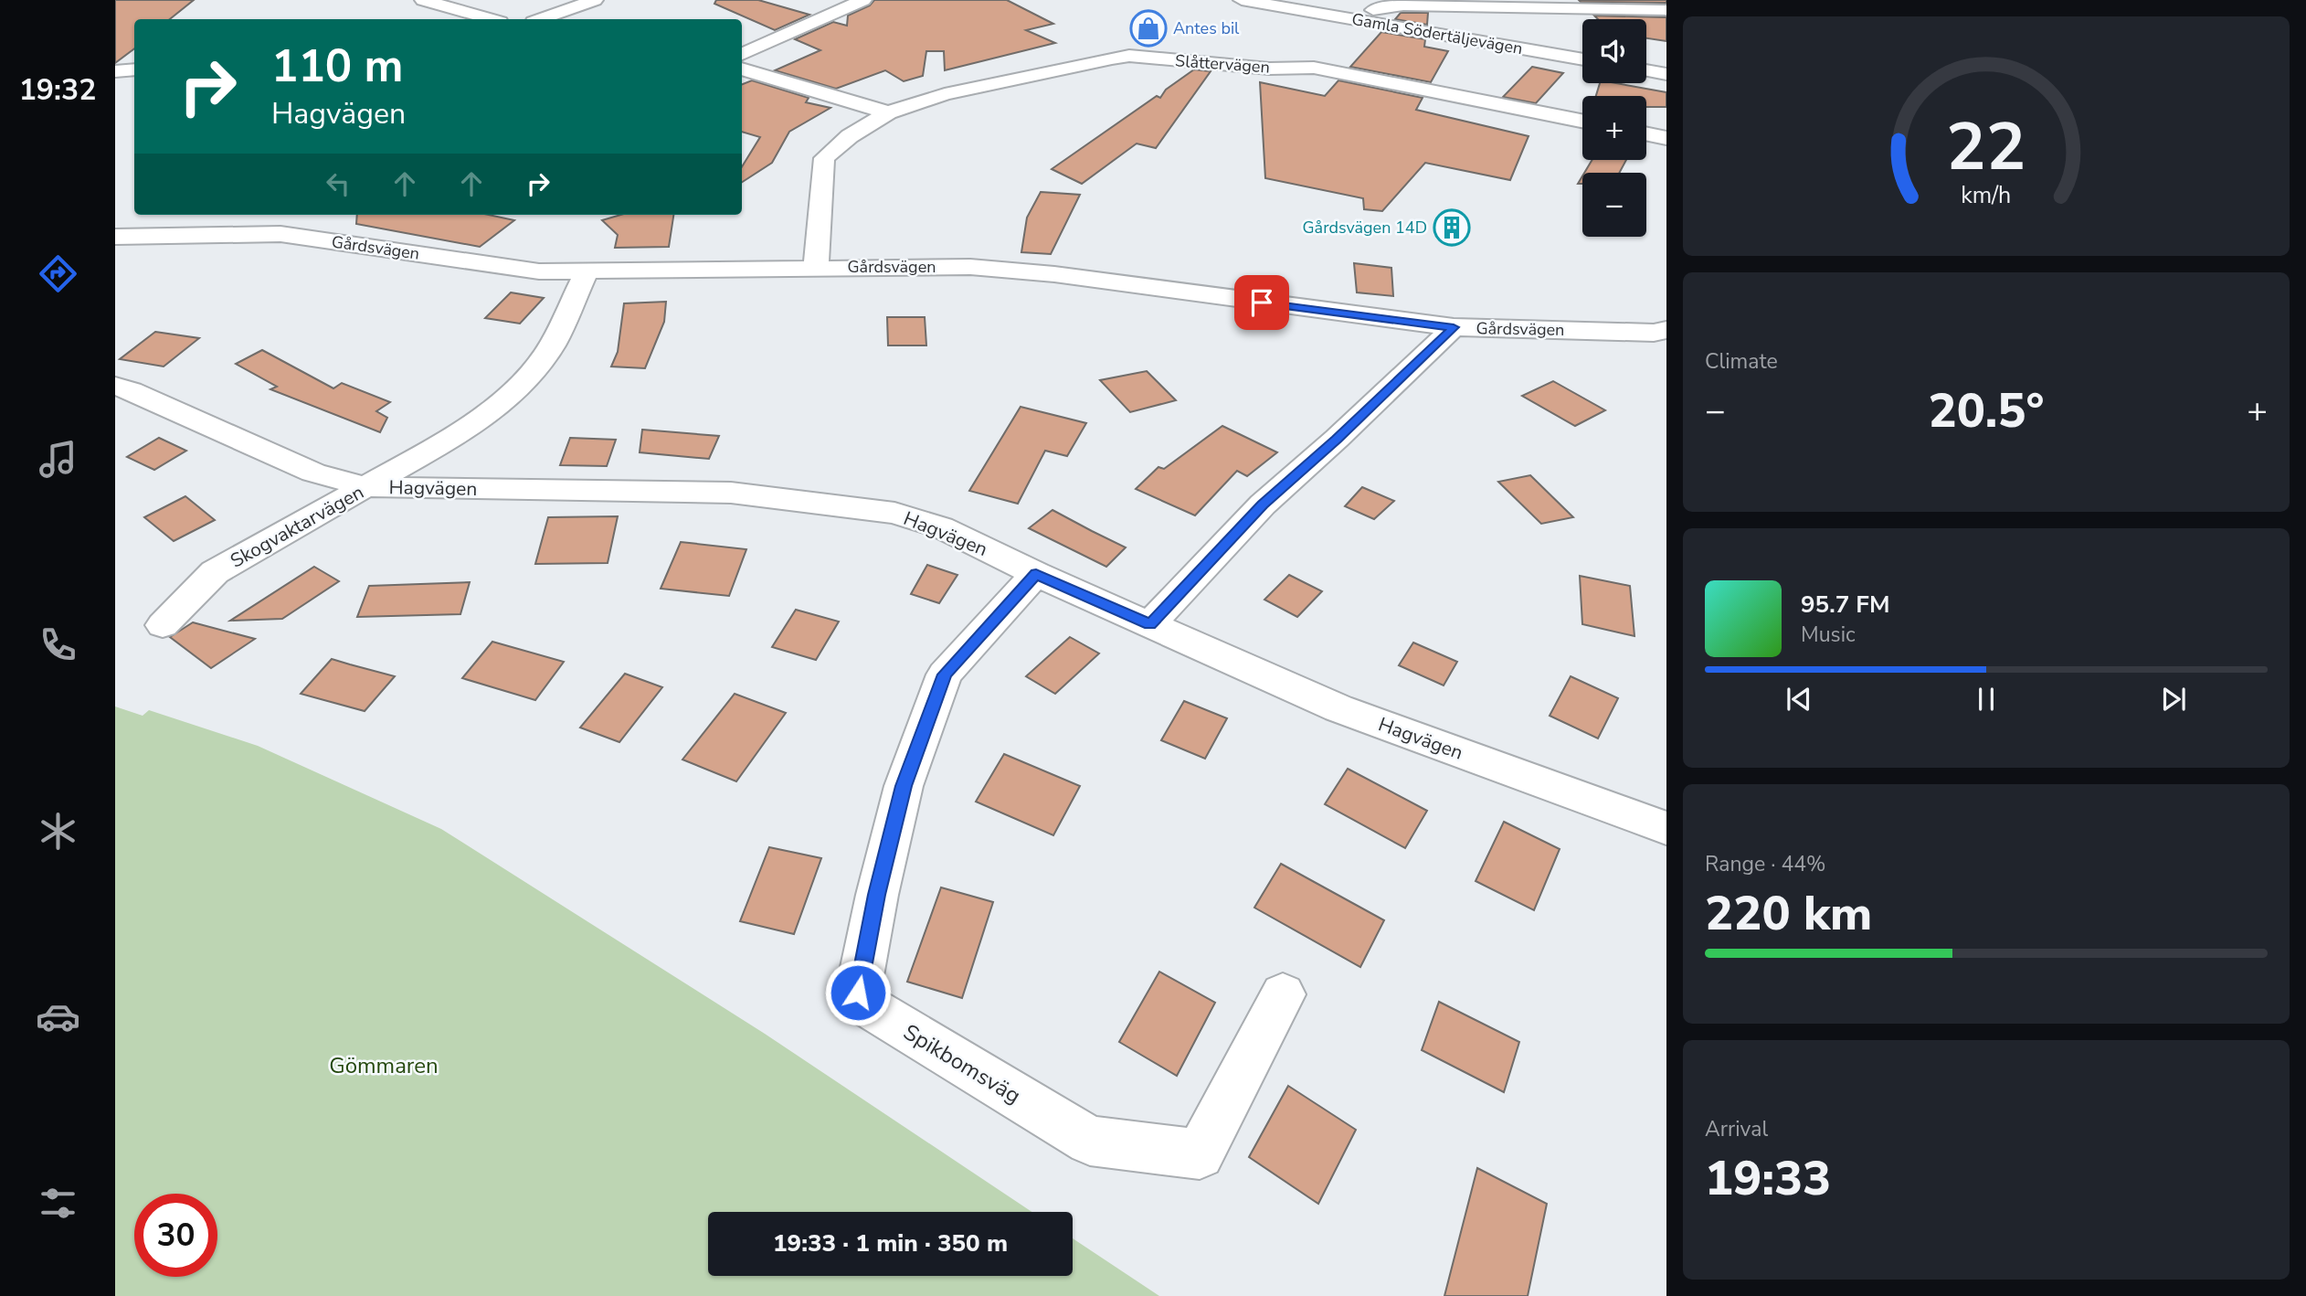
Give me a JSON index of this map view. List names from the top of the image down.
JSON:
{
  "streets": {
    "street": [
      "Gamla Södertäljevägen",
      "Slåttervägen",
      "Gårdsvägen",
      "Hagvägen",
      "Skogvaktarvägen",
      "Spikbomsväg"
    ]
  },
  "crossings": [
    ["Slåttervägen", "Gårdsvägen"],
    ["Gårdsvägen", "Skogvaktarvägen"],
    ["Hagvägen", "Skogvaktarvägen"],
    ["Hagvägen", "Spikbomsväg"]
  ],
  "parks": ["Gömmaren"],
  "places": {
    "shop": ["Antes bil"],
    "building": ["Gårdsvägen 14D"]
  },
  "page": {
    "tabs": "19:32",
    "map_buttons": ["+", "−"],
    "turn": ["110 m", "Hagvägen"],
    "tile": [
      "Climate",
      ["Range · 44%", "220 km"],
      ["Arrival", "19:33"]
    ],
    "heat": ["−", "20.5°", "+"],
    "song": ["95.7 FM", "Music"],
    "limit": "30",
    "trip": "19:33 · 1 min · 350 m",
    "gauge": ["22", "km/h"]
  }
}
